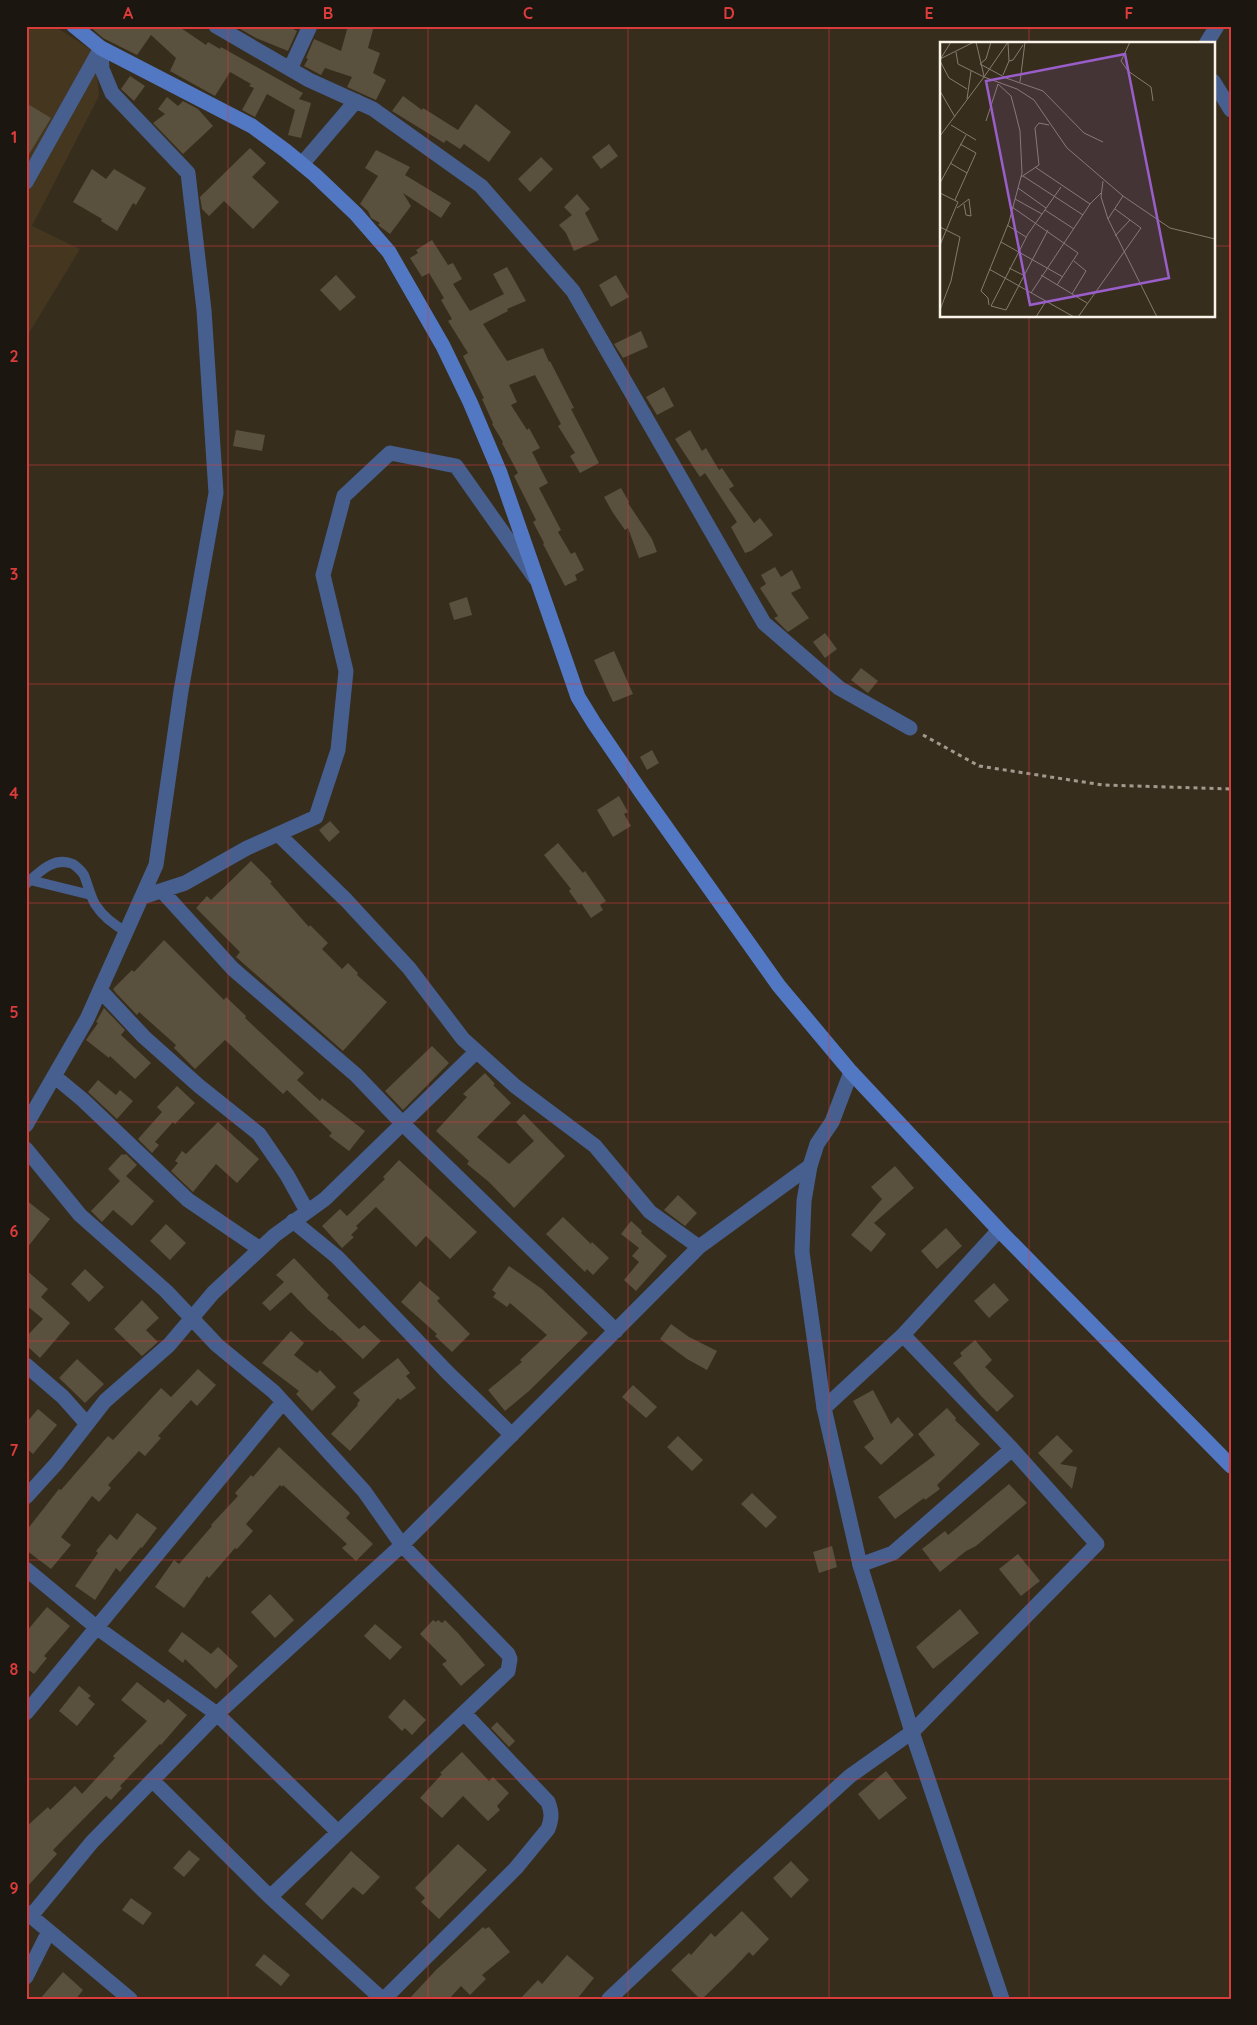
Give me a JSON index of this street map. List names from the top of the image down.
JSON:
{
  "grid": {
    "columns": [
      "A",
      "B",
      "C",
      "D",
      "E",
      "F"
    ],
    "rows": [
      "1",
      "2",
      "3",
      "4",
      "5",
      "6",
      "7",
      "8",
      "9"
    ]
  }
}
